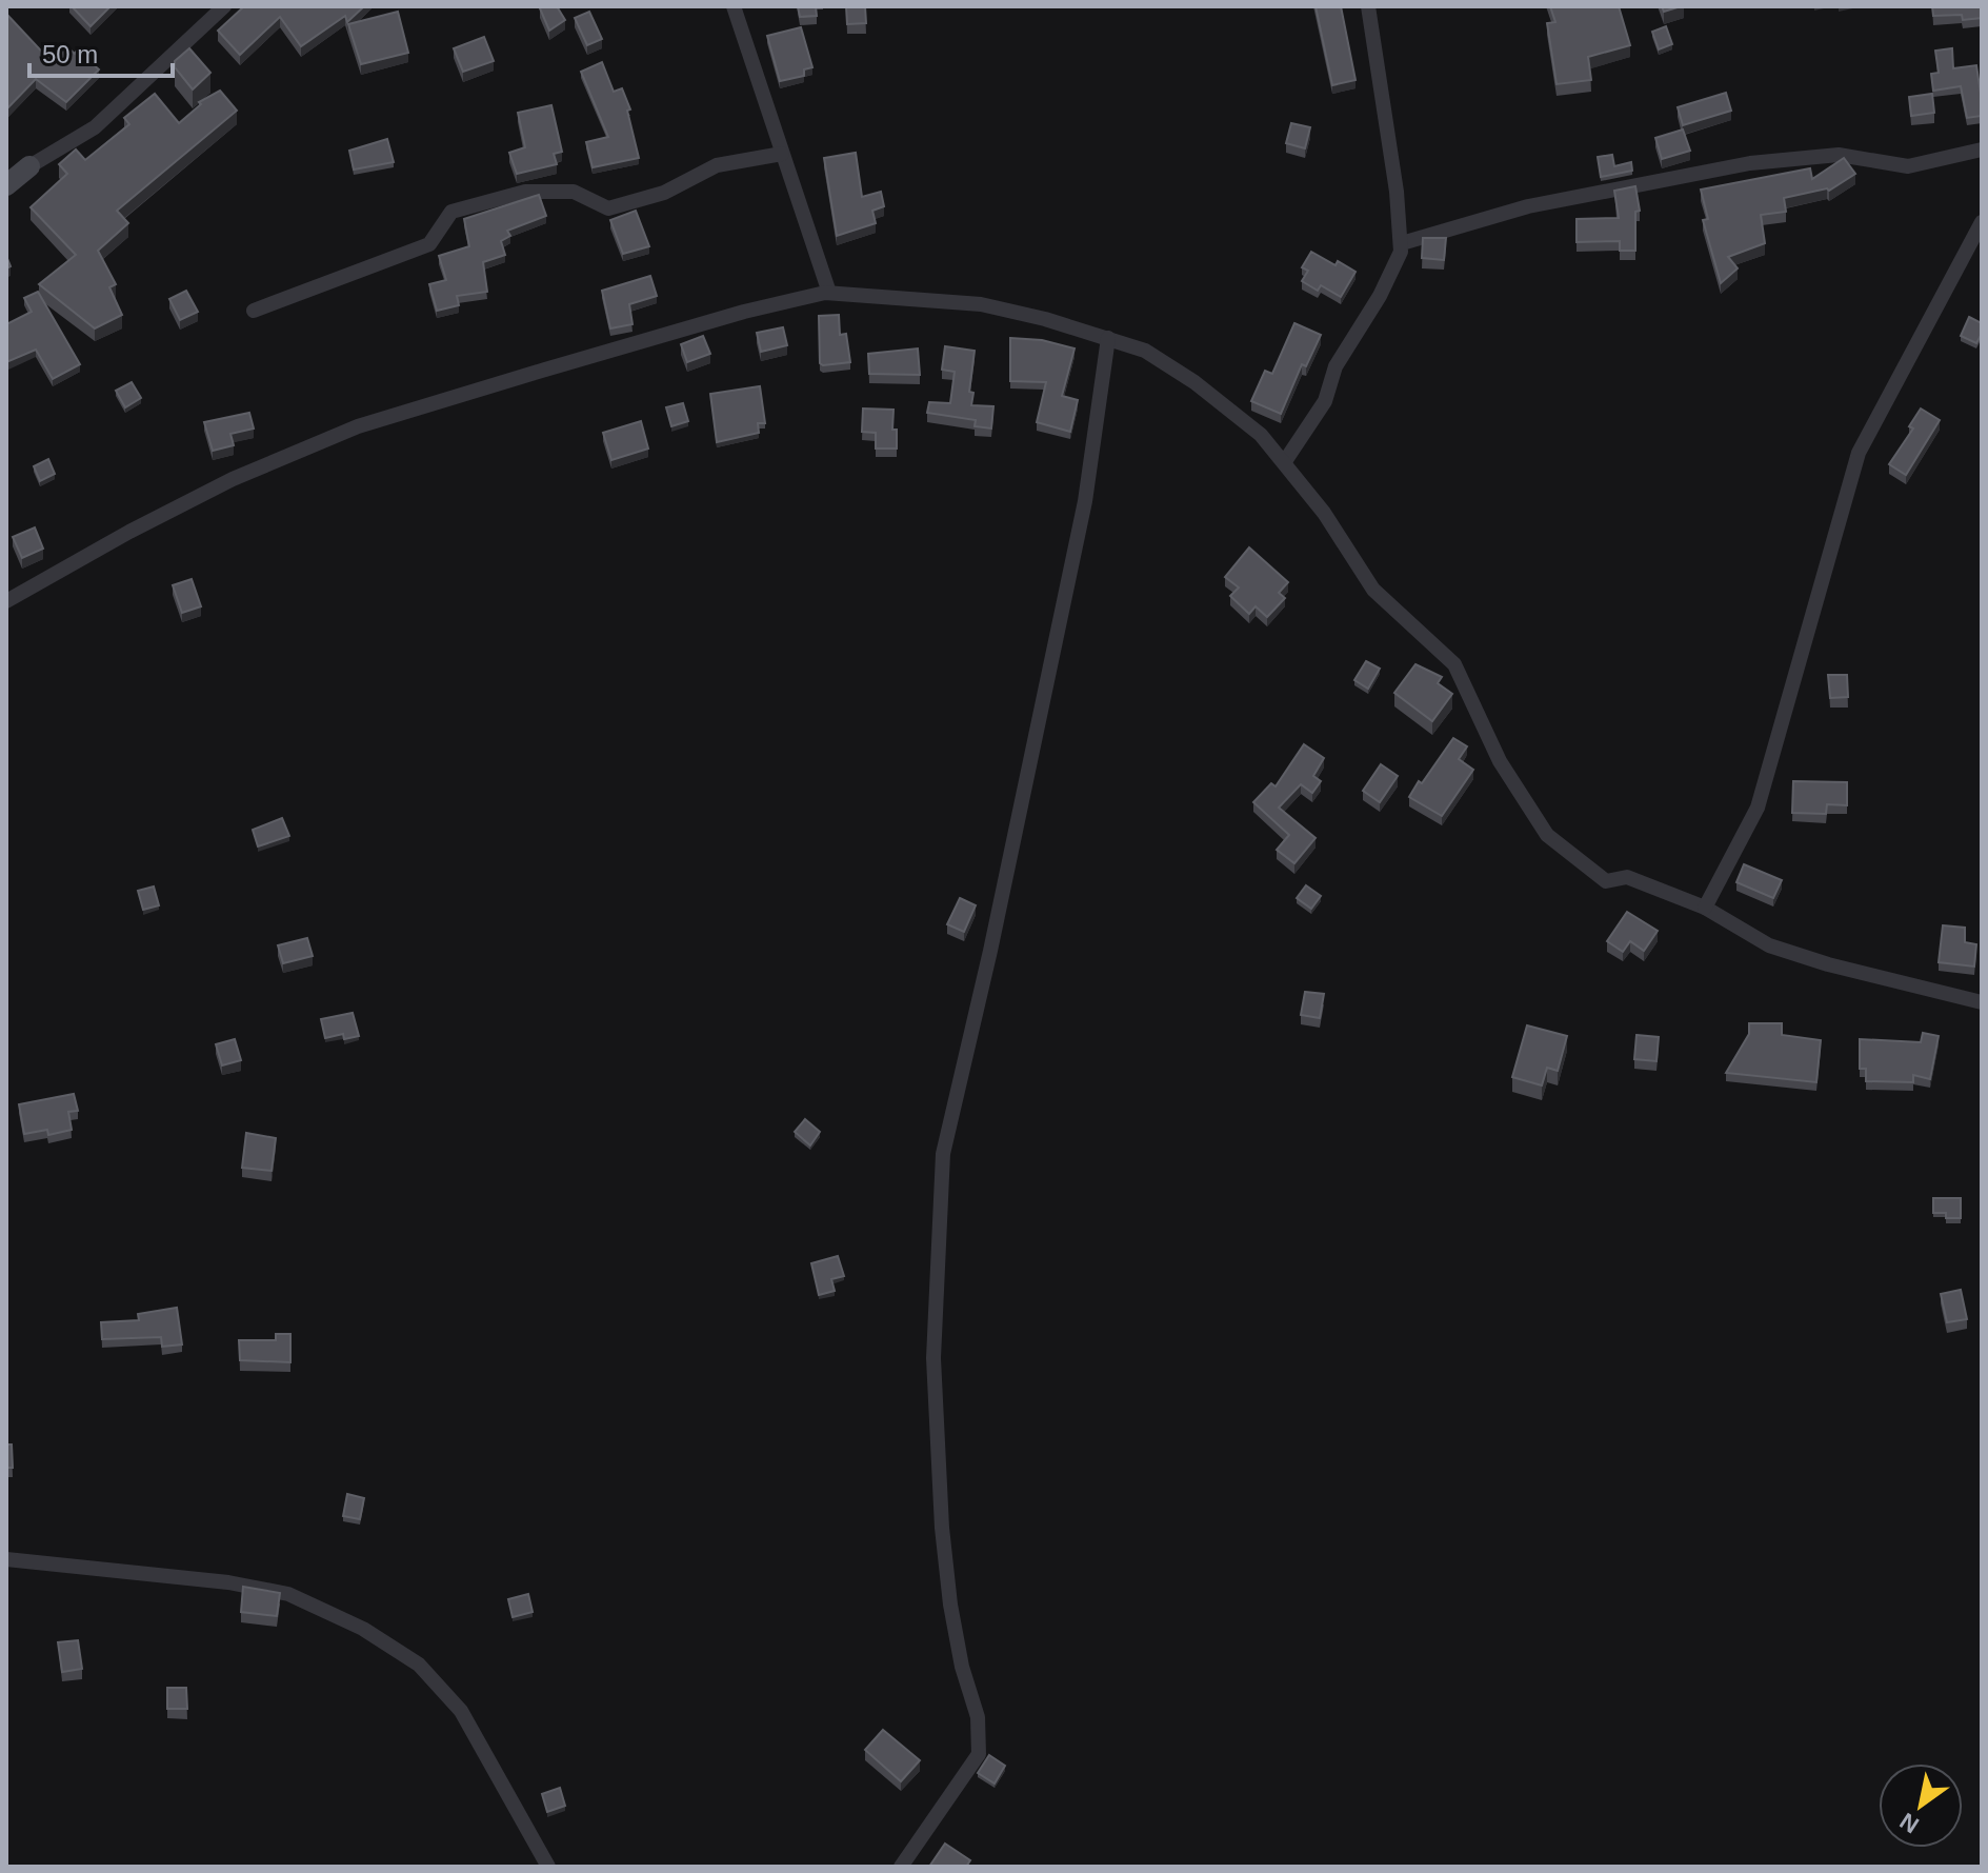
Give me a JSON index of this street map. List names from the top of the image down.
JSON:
{
  "scale_bar": "50 m",
  "north": "bottom left"
}
